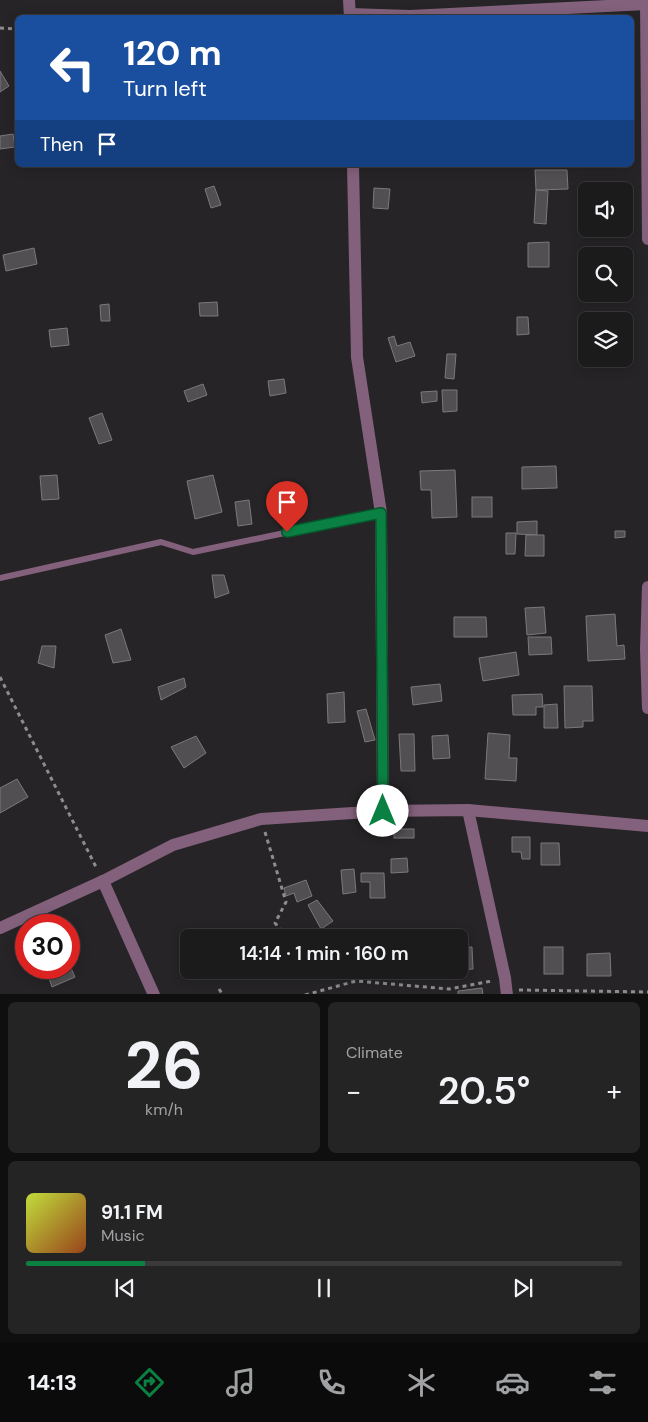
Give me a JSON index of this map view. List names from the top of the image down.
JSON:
{
  "page": {
    "turn": ["120 m", "Turn left"],
    "then": "Then",
    "limit": "30",
    "trip": "14:14 · 1 min · 160 m",
    "tile": [
      ["26", "km/h"],
      "Climate"
    ],
    "heat": ["−", "20.5°", "+"],
    "song": ["91.1 FM", "Music"],
    "tabs": "14:13"
  }
}
